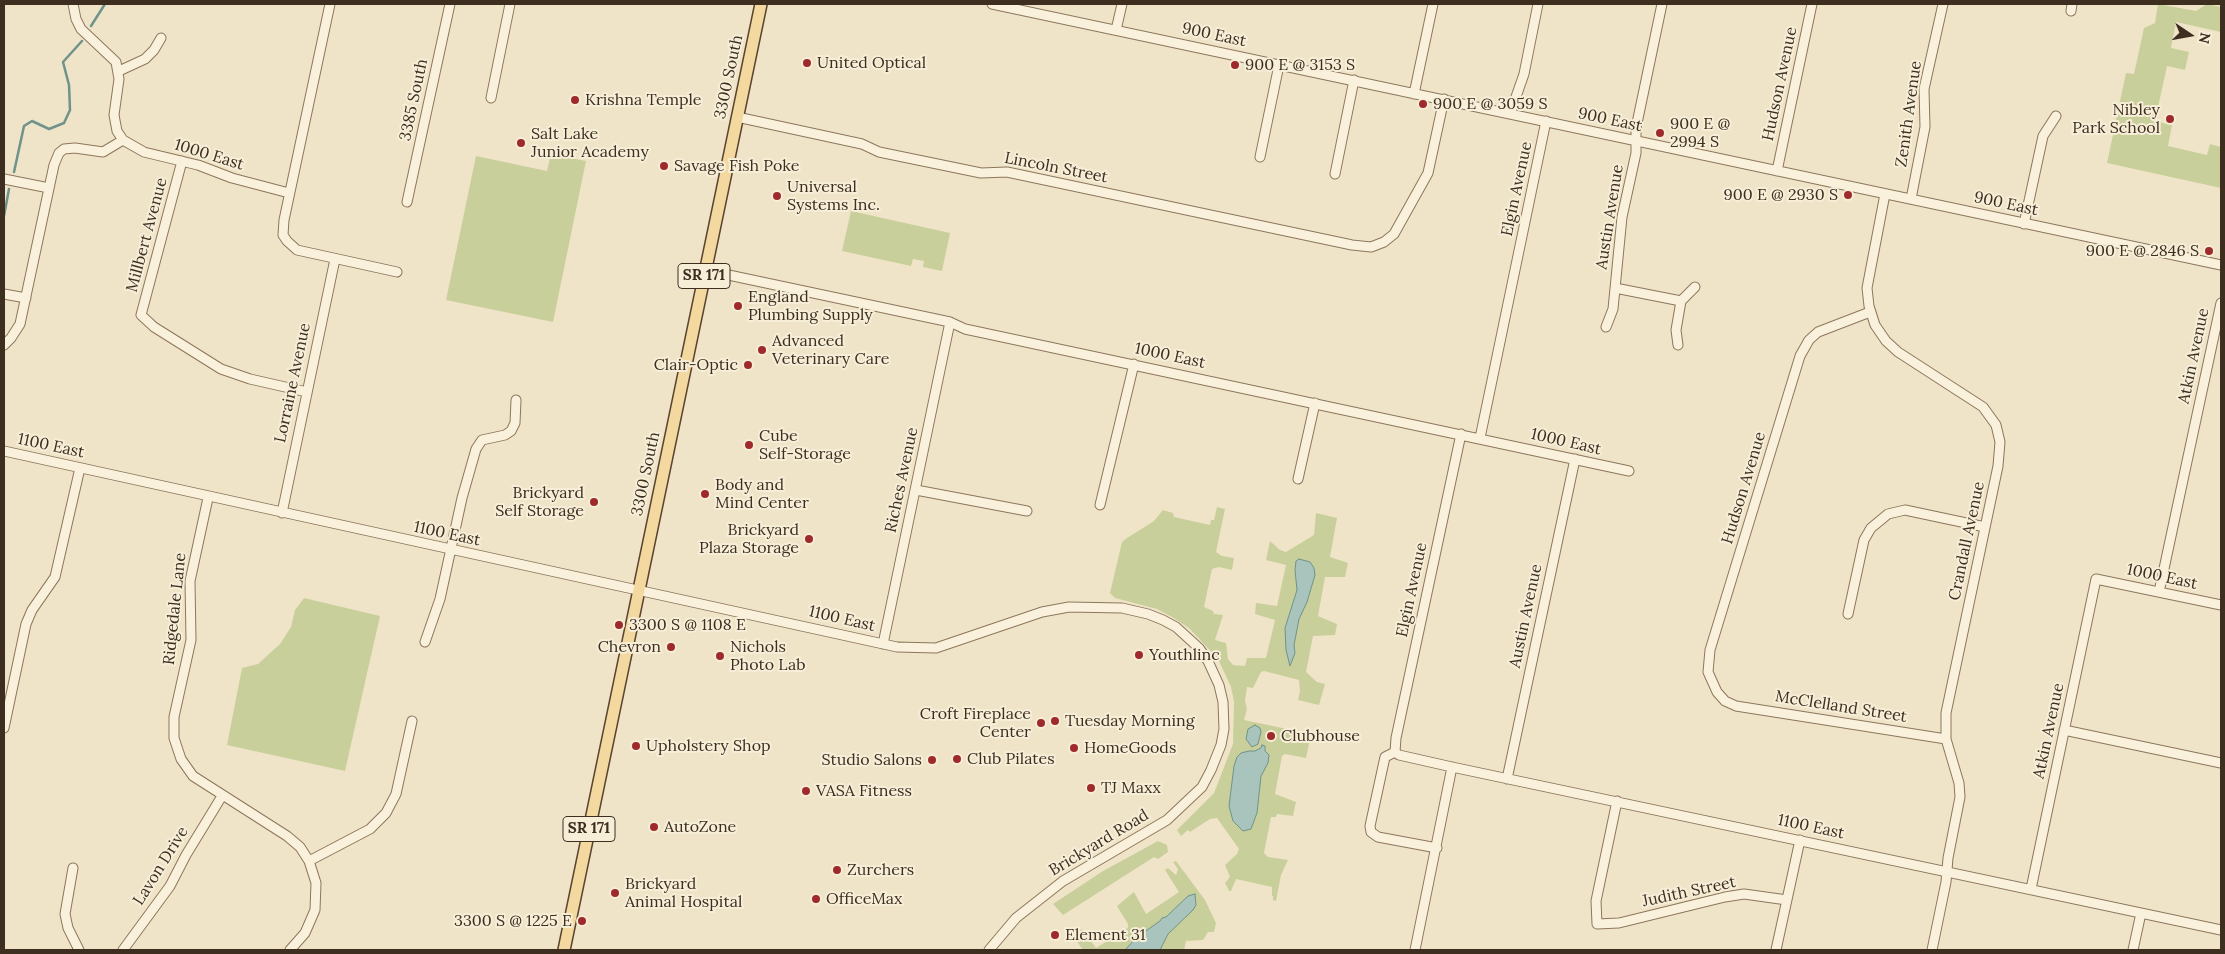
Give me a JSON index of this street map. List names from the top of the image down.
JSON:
{
  "streets": {
    "main road": ["3300 South", "SR 171"],
    "street": [
      "900 East",
      "Hudson Avenue",
      "3385 South",
      "Zenith Avenue",
      "1000 East",
      "Lincoln Street",
      "Elgin Avenue",
      "Austin Avenue",
      "Millbert Avenue",
      "Atkin Avenue",
      "Lorraine Avenue",
      "1100 East",
      "Riches Avenue",
      "Crandall Avenue",
      "Ridgedale Lane",
      "McClelland Street",
      "Brickyard Road",
      "Lavon Drive",
      "Judith Street"
    ]
  },
  "crossings": [
    ["900 East", "Hudson Avenue"],
    ["900 East", "Zenith Avenue"],
    ["900 East", "Lincoln Street"],
    ["900 East", "Elgin Avenue"],
    ["900 East", "Austin Avenue"],
    ["900 East", "Crandall Avenue"],
    ["3300 South", "1000 East"],
    ["3300 South", "Lincoln Street"],
    ["3300 South", "1100 East"],
    ["Hudson Avenue", "Crandall Avenue"],
    ["Hudson Avenue", "McClelland Street"],
    ["1000 East", "Elgin Avenue"],
    ["1000 East", "Austin Avenue"],
    ["1000 East", "Millbert Avenue"],
    ["1000 East", "Atkin Avenue"],
    ["1000 East", "Riches Avenue"],
    ["Elgin Avenue", "1100 East"],
    ["Austin Avenue", "1100 East"],
    ["Millbert Avenue", "Lorraine Avenue"],
    ["Atkin Avenue", "1100 East"],
    ["Lorraine Avenue", "1100 East"],
    ["1100 East", "Riches Avenue"],
    ["1100 East", "Crandall Avenue"],
    ["1100 East", "Ridgedale Lane"],
    ["1100 East", "Brickyard Road"],
    ["1100 East", "Judith Street"],
    ["Riches Avenue", "Brickyard Road"],
    ["Crandall Avenue", "McClelland Street"],
    ["Ridgedale Lane", "Lavon Drive"]
  ],
  "places": [
    "United Optical",
    "900 E @ 3153 S",
    "Krishna Temple",
    "900 E @ 3059 S",
    "Nibley Park School",
    "900 E @ 2994 S",
    "Salt Lake Junior Academy",
    "Savage Fish Poke",
    "900 E @ 2930 S",
    "Universal Systems Inc.",
    "900 E @ 2846 S",
    "England Plumbing Supply",
    "Advanced Veterinary Care",
    "Clair-Optic",
    "Cube Self-Storage",
    "Body and Mind Center",
    "Brickyard Self Storage",
    "Brickyard Plaza Storage",
    "3300 S @ 1108 E",
    "Chevron",
    "Youthlinc",
    "Nichols Photo Lab",
    "Tuesday Morning",
    "Croft Fireplace Center",
    "Clubhouse",
    "Upholstery Shop",
    "HomeGoods",
    "Club Pilates",
    "Studio Salons",
    "TJ Maxx",
    "VASA Fitness",
    "AutoZone",
    "Zurchers",
    "Brickyard Animal Hospital",
    "OfficeMax",
    "3300 S @ 1225 E",
    "Element 31"
  ],
  "north": "right"
}
